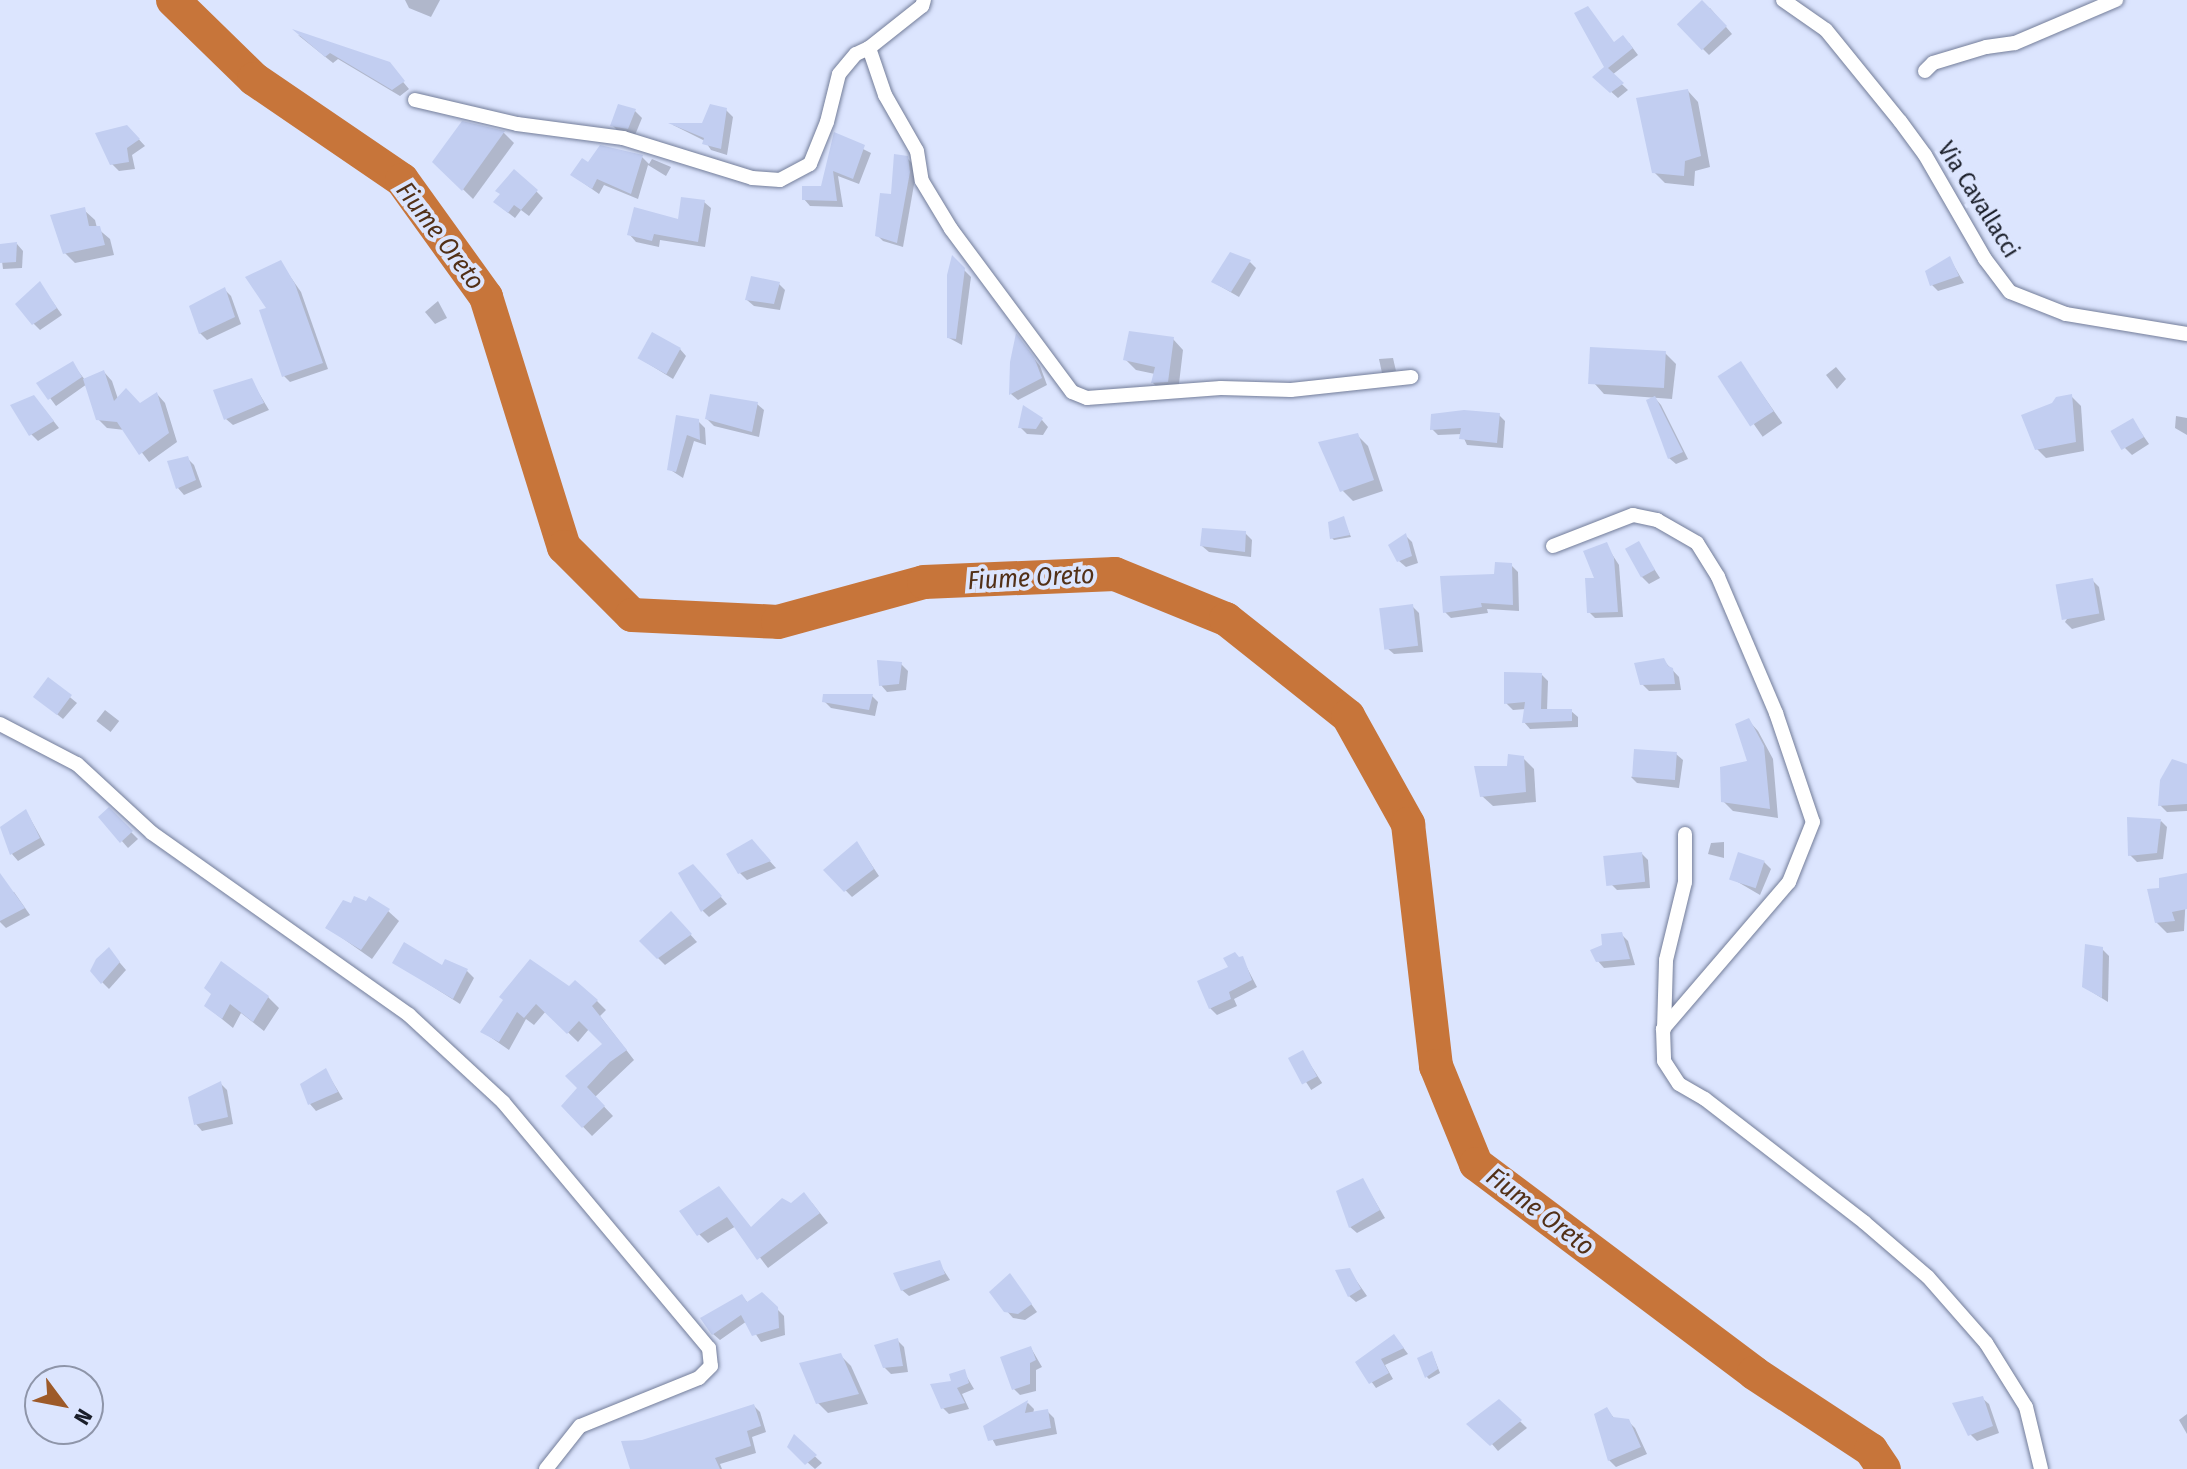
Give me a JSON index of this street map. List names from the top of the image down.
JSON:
{
  "streets": {
    "street": ["Via Cavallacci"]
  },
  "water": ["Fiume Oreto"],
  "north": "bottom right"
}
